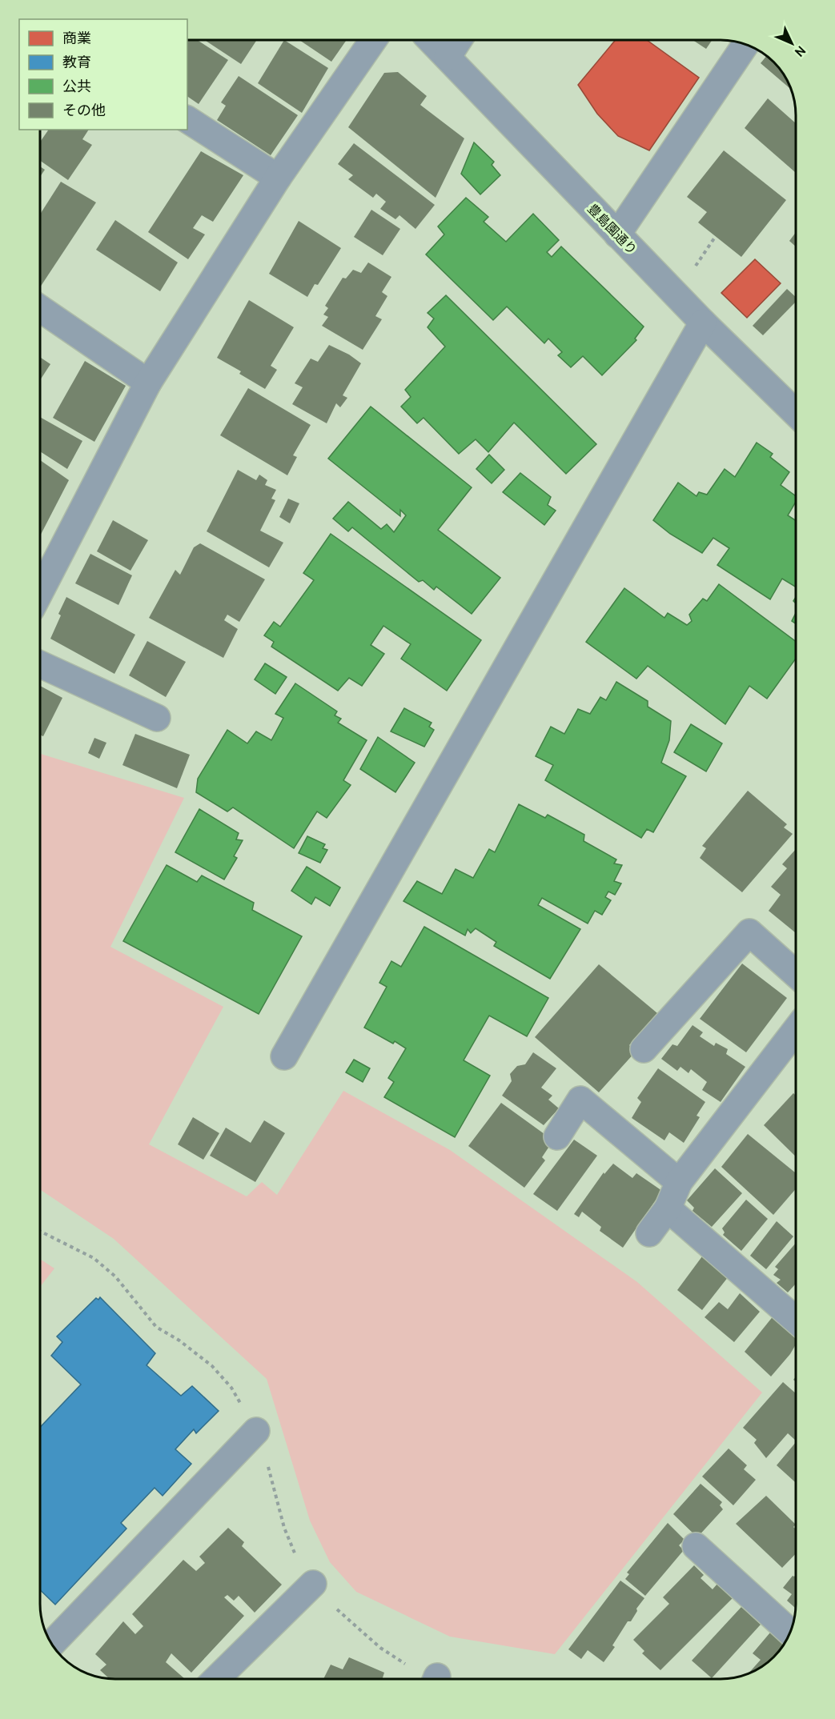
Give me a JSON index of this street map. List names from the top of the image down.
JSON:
{
  "streets": {
    "street": ["豊島園通り"]
  },
  "legend": [
    "商業",
    "教育",
    "公共",
    "その他"
  ],
  "north": "bottom right"
}
